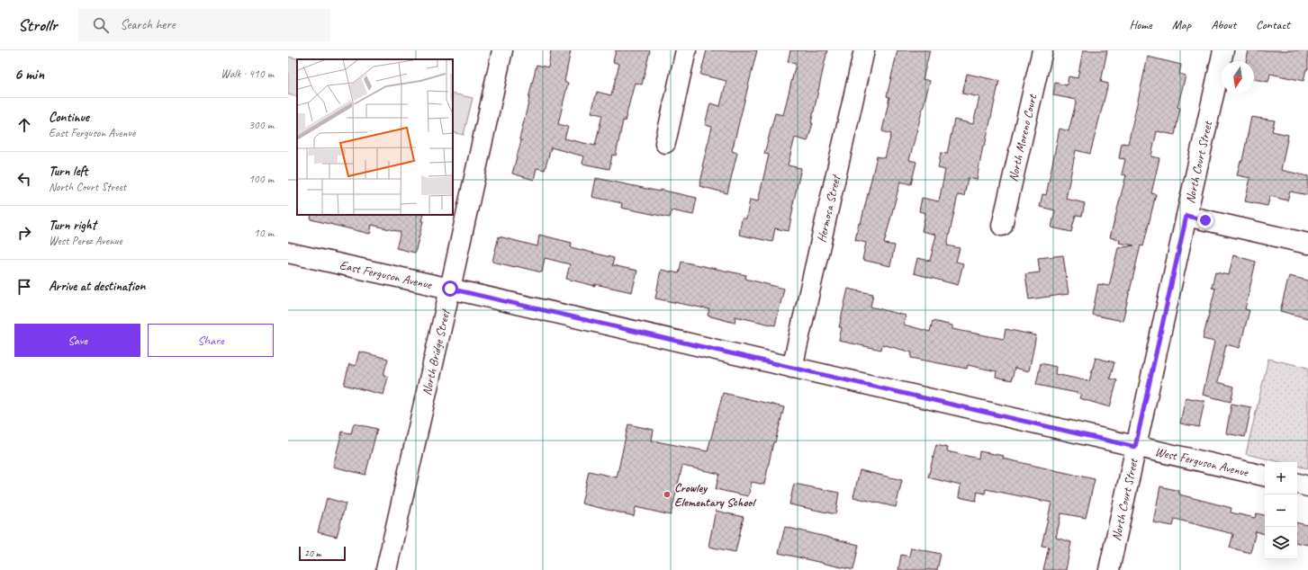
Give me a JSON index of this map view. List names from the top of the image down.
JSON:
{
  "streets": {
    "street": [
      "North Moreno Court",
      "North Court Street",
      "Hermosa Street",
      "East Ferguson Avenue",
      "North Bridge Street",
      "West Ferguson Avenue"
    ]
  },
  "crossings": [
    ["North Court Street", "East Ferguson Avenue"],
    ["North Court Street", "West Ferguson Avenue"],
    ["Hermosa Street", "East Ferguson Avenue"],
    ["East Ferguson Avenue", "North Bridge Street"],
    ["East Ferguson Avenue", "West Ferguson Avenue"]
  ],
  "places": ["Crowley Elementary School"],
  "scale_bar": "20 m",
  "north": "bottom",
  "page": {
    "header": "Strollr",
    "search": "Search here",
    "nav": [
      "Home",
      "Map",
      "About",
      "Contact"
    ],
    "heading": ["6 min", "Walk · 410 m"],
    "list": [
      ["Continue", "East Ferguson Avenue", "300 m"],
      ["Turn left", "North Court Street", "100 m"],
      ["Turn right", "West Perez Avenue", "10 m"],
      "Arrive at destination"
    ],
    "buttons": ["Save", "Share"],
    "map_buttons": ["+", "−"],
    "scale": "20 m"
  }
}
